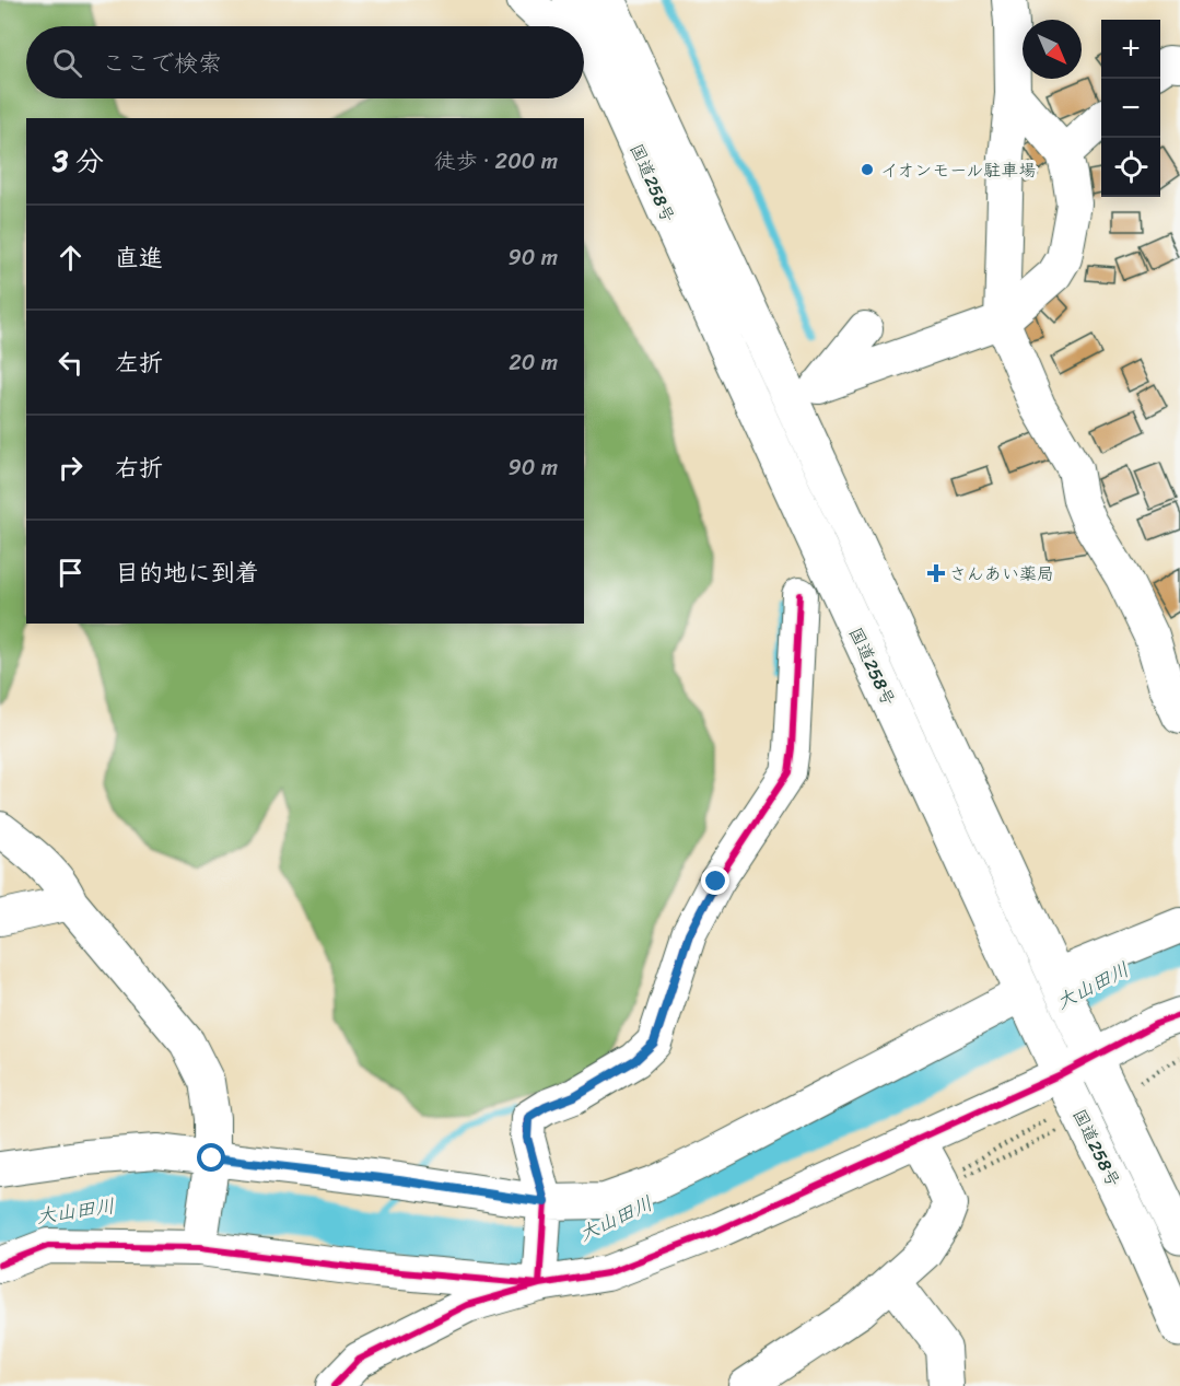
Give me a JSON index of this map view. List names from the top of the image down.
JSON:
{
  "streets": {
    "highway": ["国道258号"]
  },
  "water": ["大山田川"],
  "places": {
    "other": ["イオンモール駐車場"],
    "health": ["さんあい薬局"]
  },
  "north": "bottom right",
  "page": {
    "map_buttons": ["+", "−"],
    "search": "ここで検索",
    "heading": ["3 分", "徒歩 · 200 m"],
    "list": [
      ["直進", "90 m"],
      ["左折", "20 m"],
      ["右折", "90 m"],
      "目的地に到着"
    ]
  }
}
